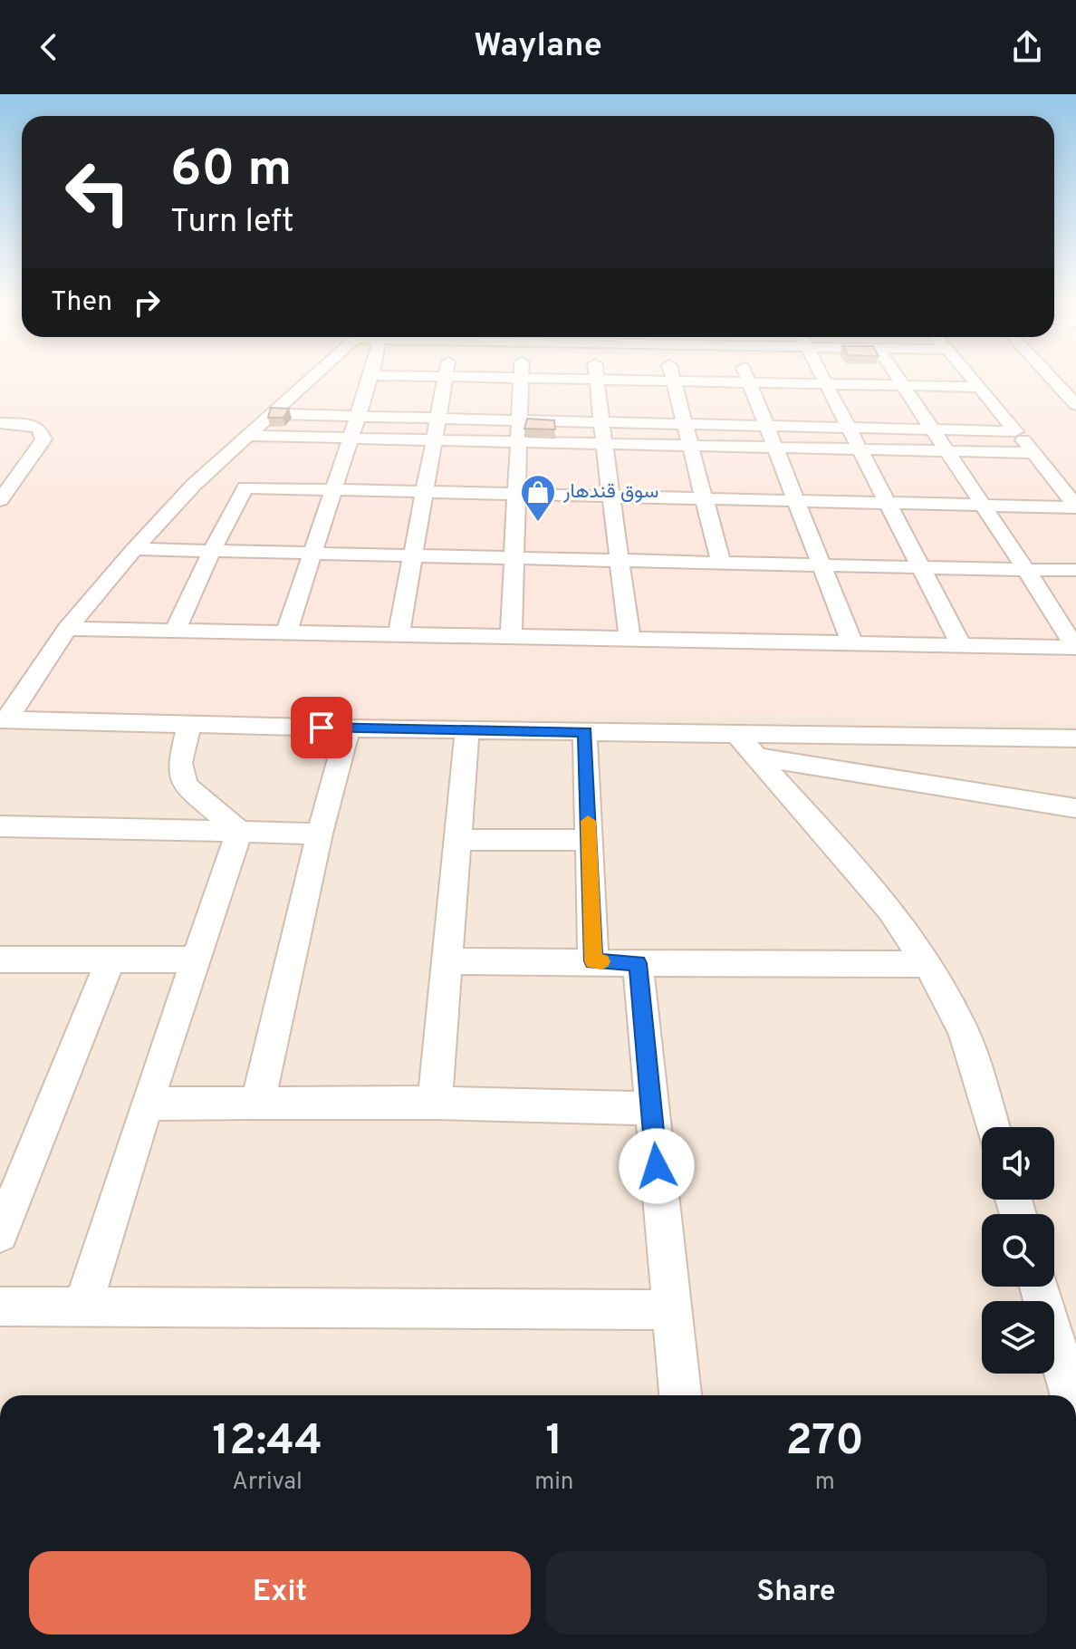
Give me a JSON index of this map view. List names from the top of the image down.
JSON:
{
  "places": {
    "shop": ["سوق قندهار"]
  },
  "page": {
    "header": "Waylane",
    "turn": ["60 m", "Turn left"],
    "then": "Then",
    "eta": [
      "12:44",
      "Arrival",
      "1",
      "min",
      "270",
      "m"
    ],
    "buttons": ["Exit", "Share"]
  }
}
